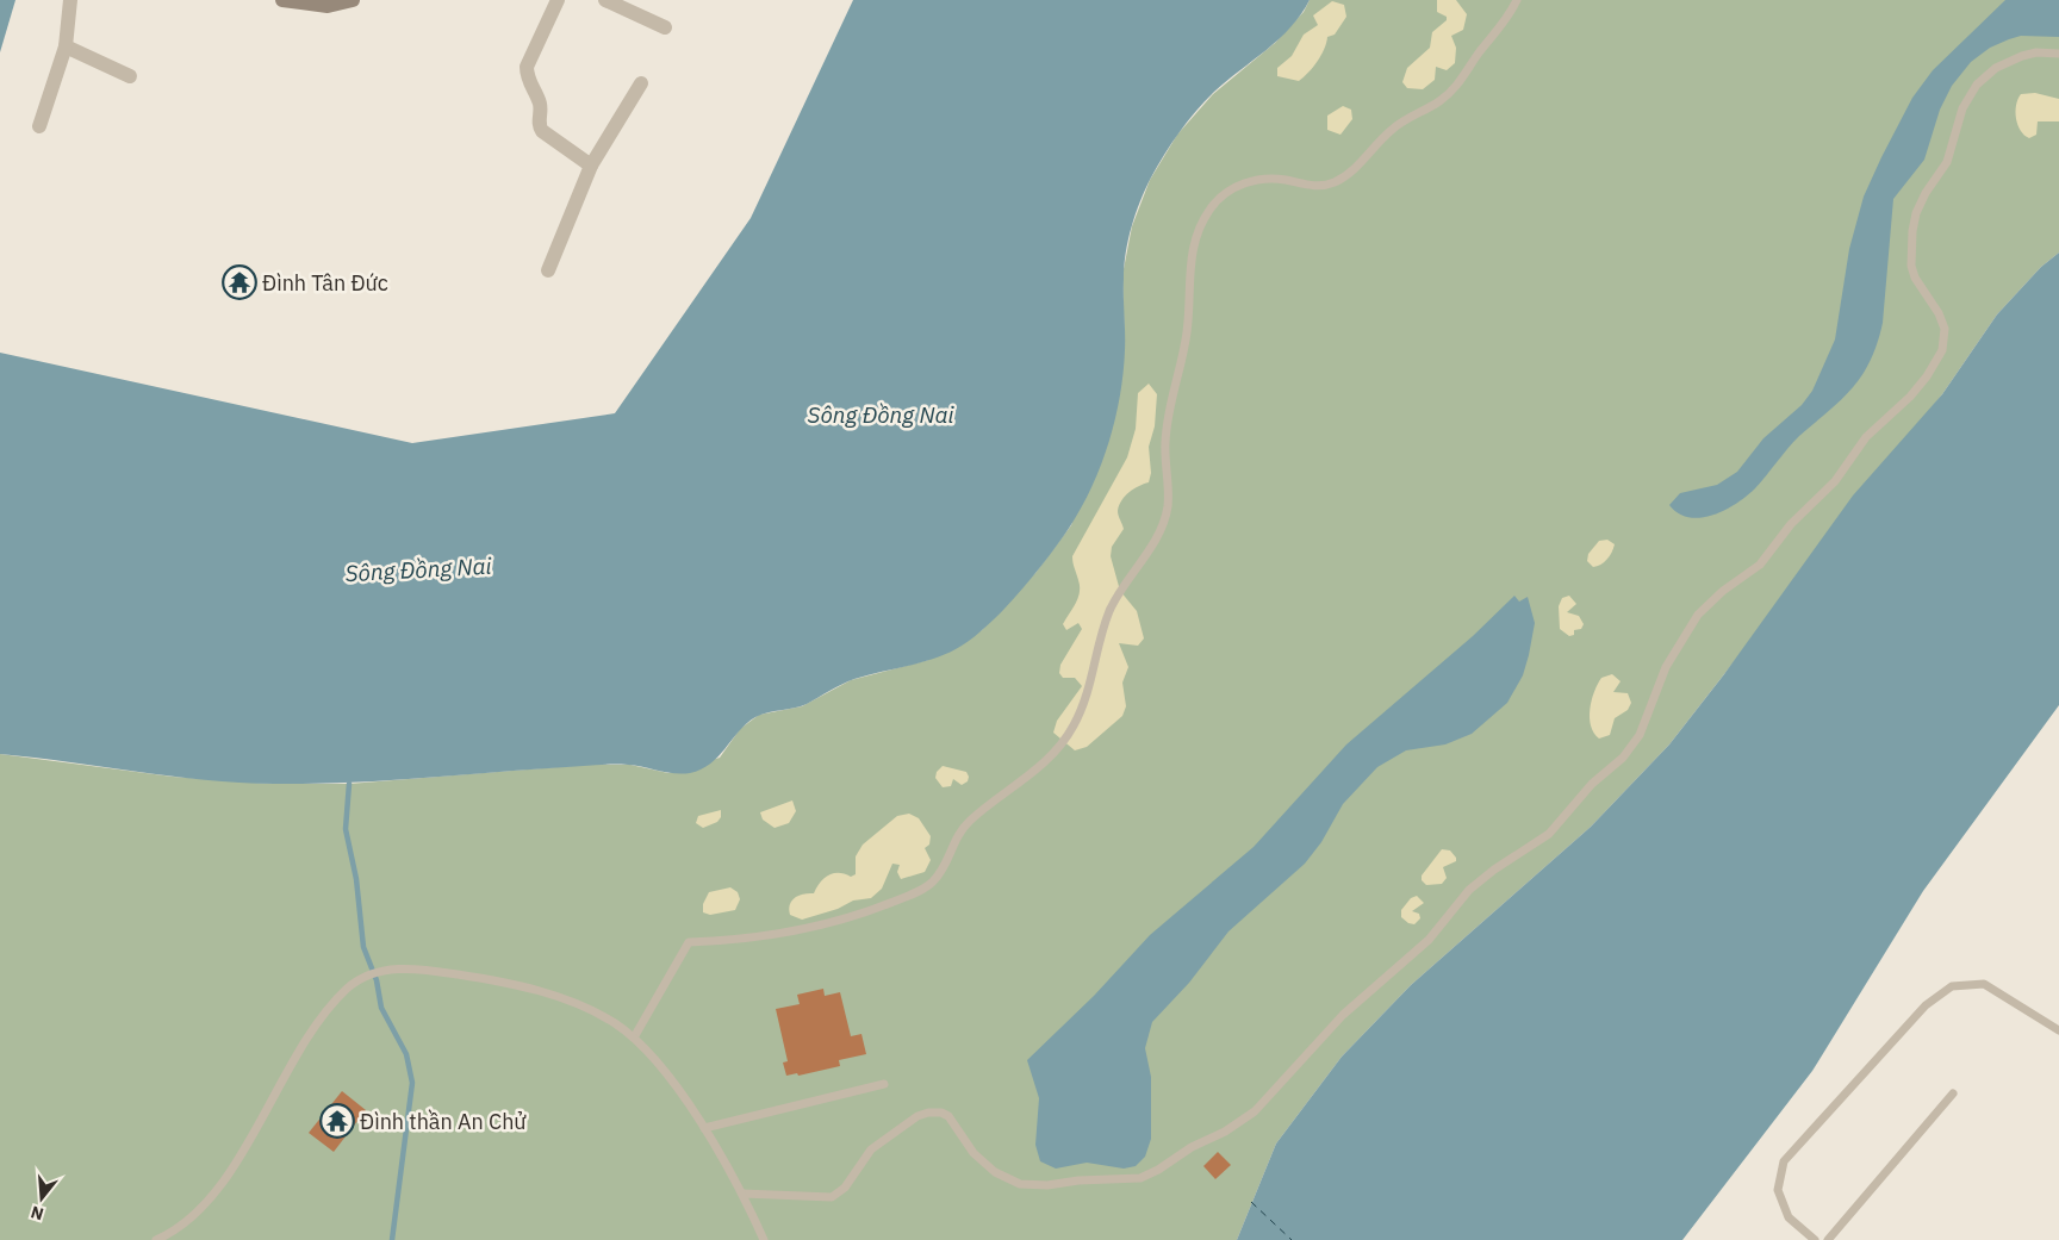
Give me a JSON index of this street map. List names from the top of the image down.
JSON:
{
  "water": ["Sông Đồng Nai"],
  "places": {
    "temple": ["Đình Tân Đức", "Đình thần An Chử"]
  },
  "north": "bottom"
}
